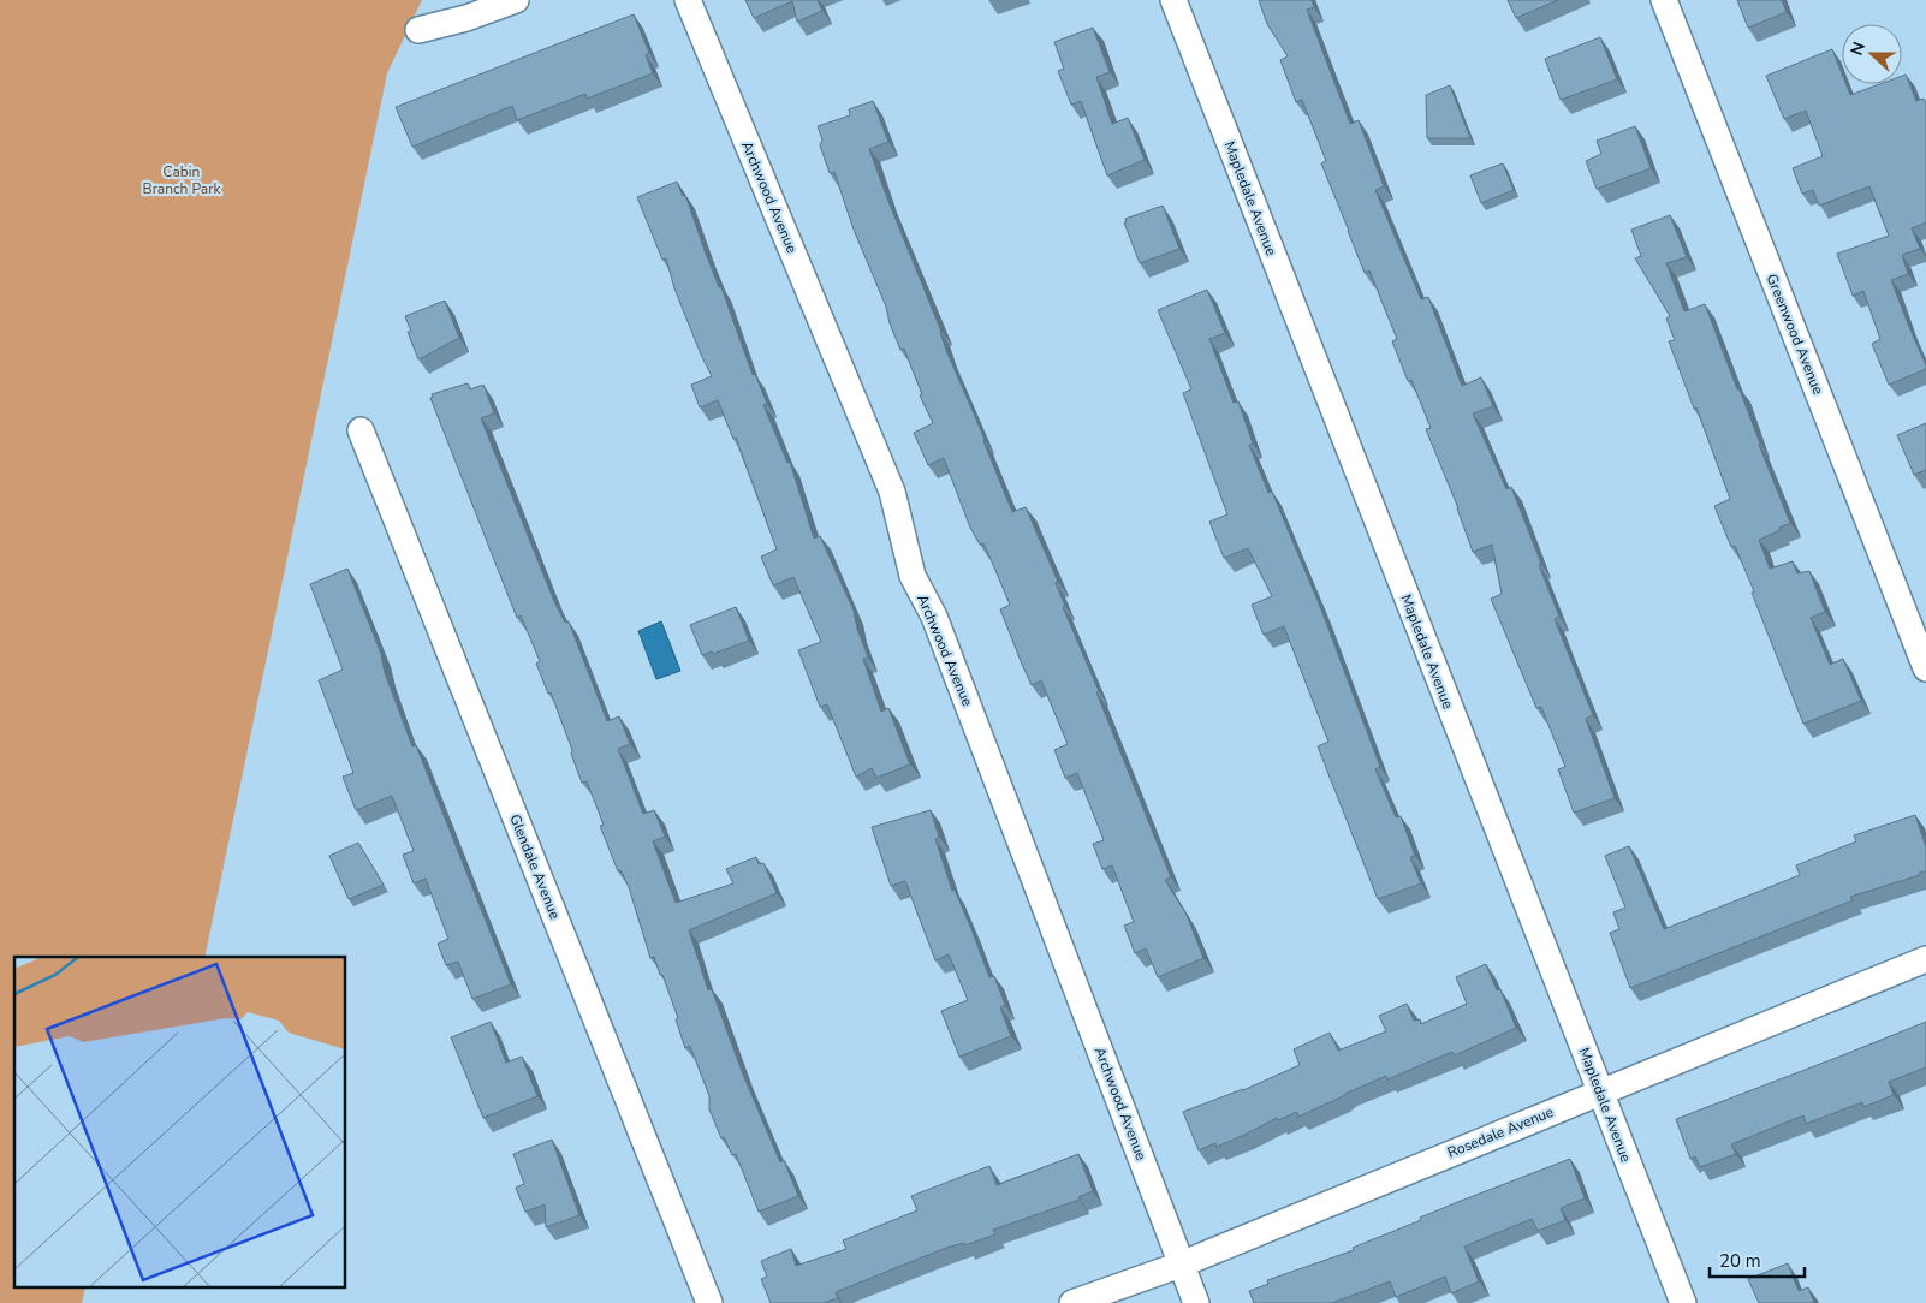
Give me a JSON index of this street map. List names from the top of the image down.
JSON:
{
  "streets": {
    "street": [
      "Archwood Avenue",
      "Mapledale Avenue",
      "Greenwood Avenue",
      "Glendale Avenue",
      "Rosedale Avenue"
    ]
  },
  "crossings": [
    ["Archwood Avenue", "Rosedale Avenue"],
    ["Mapledale Avenue", "Rosedale Avenue"]
  ],
  "parks": ["Cabin Branch Park"],
  "scale_bar": "20 m",
  "north": "left"
}
